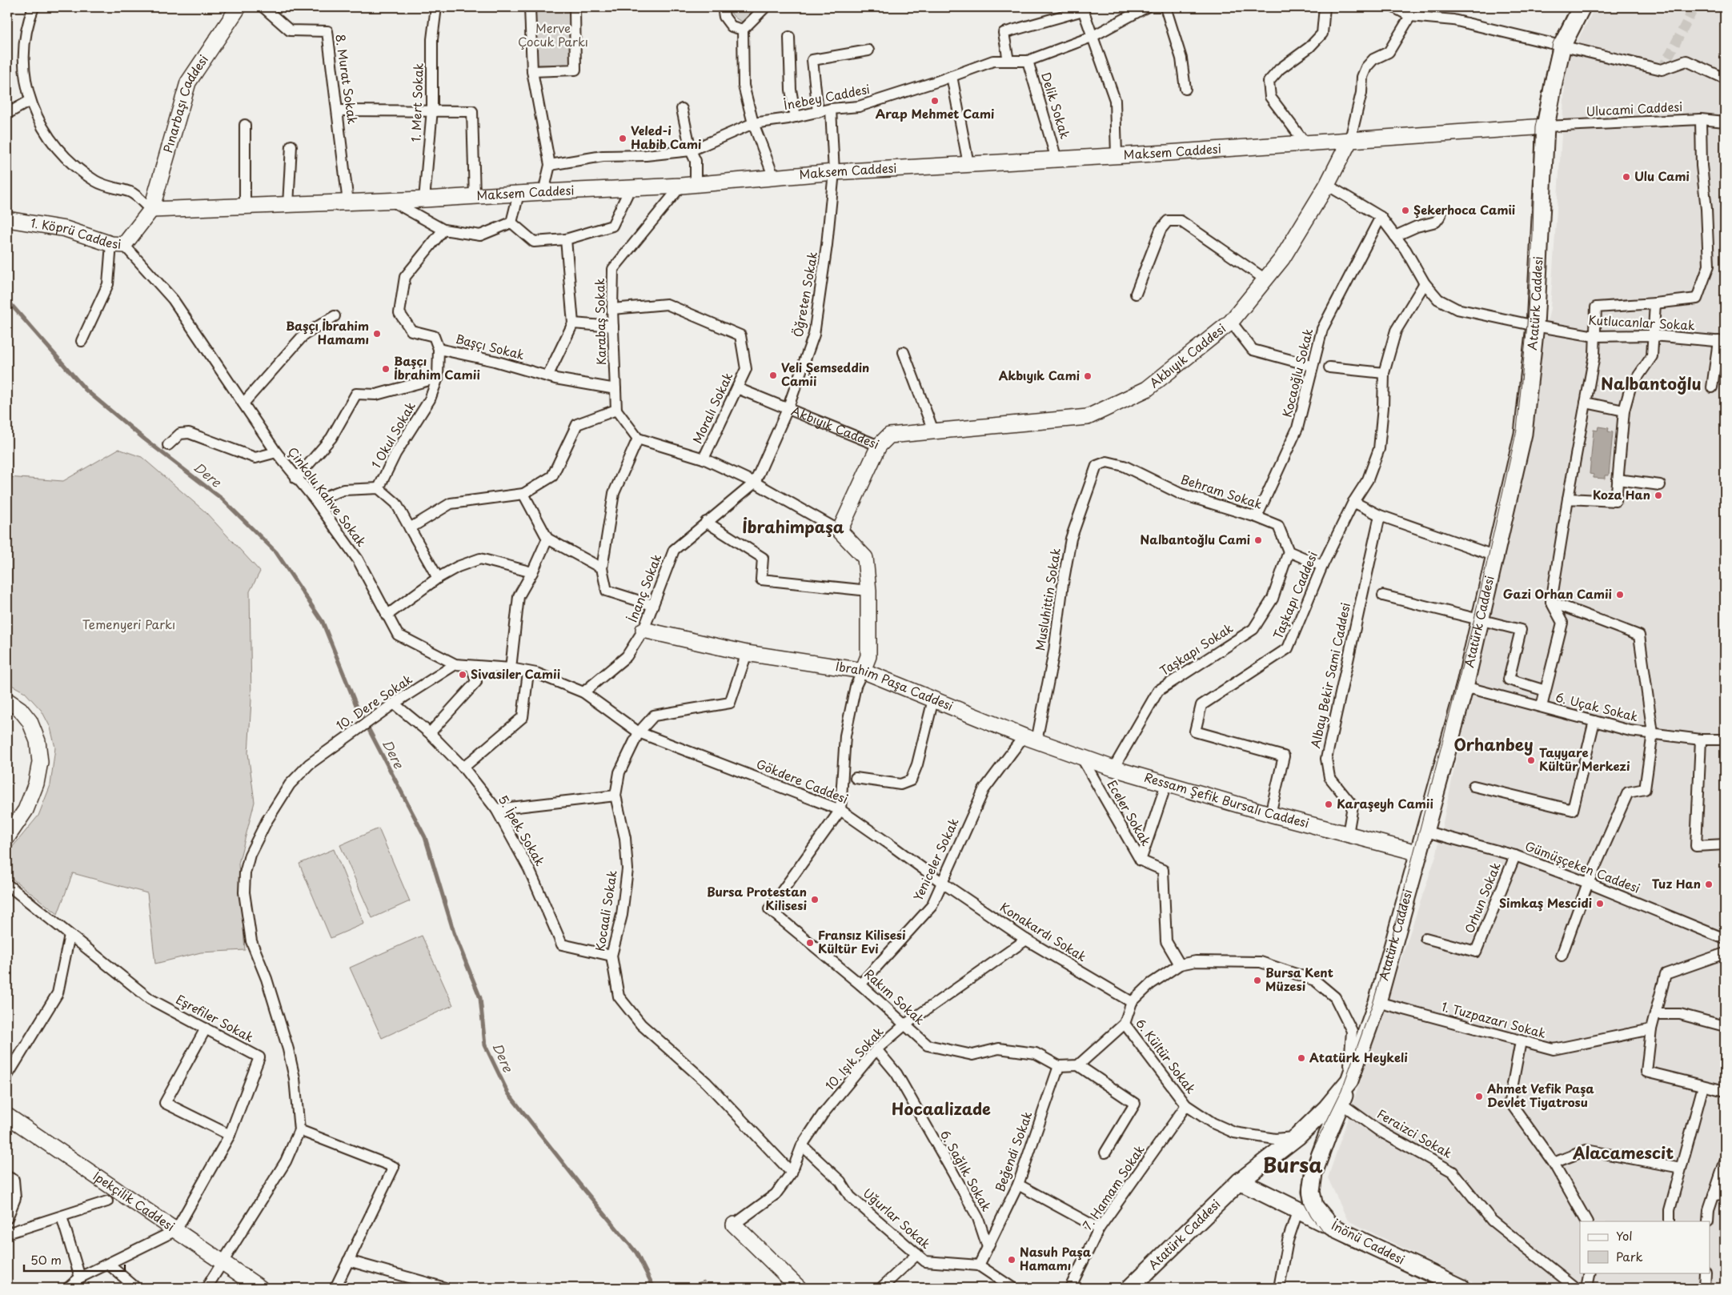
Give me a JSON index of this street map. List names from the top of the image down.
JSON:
{
  "streets": {
    "main road": [
      "Pınarbaşı Caddesi",
      "Maksem Caddesi",
      "1. Köprü Caddesi",
      "Atatürk Caddesi",
      "Akbıyık Caddesi",
      "İbrahim Paşa Caddesi",
      "Ressam Şefik Bursalı Caddesi",
      "İpekçilik Caddesi",
      "İnönü Caddesi"
    ],
    "street": [
      "8. Murat Sokak",
      "İnebey Caddesi",
      "1. Mert Sokak",
      "Delik Sokak",
      "Ulucami Caddesi",
      "Öğreten Sokak",
      "Karabaş Sokak",
      "Kutlucanlar Sokak",
      "Başçı Sokak",
      "Kocaoğlu Sokak",
      "Moralı Sokak",
      "1 Okul Sokak",
      "Behram Sokak",
      "Çinkolu Kahve Sokak",
      "İnanç Sokak",
      "Taşkapı Caddesi",
      "Musluhittin Sokak",
      "Taşkapı Sokak",
      "Albay Bekir Sami Caddesi",
      "10. Dere Sokak",
      "6. Uçak Sokak",
      "Gökdere Caddesi",
      "Eceler Sokak",
      "5. İpek Sokak",
      "Yeniceler Sokak",
      "Gümüşçeken Caddesi",
      "Orhun Sokak",
      "Kocaali Sokak",
      "Konakardı Sokak",
      "Rakım Sokak",
      "Eşrefiler Sokak",
      "1. Tuzpazarı Sokak",
      "6. Kültür Sokak",
      "10. Işık Sokak",
      "Feraizci Sokak",
      "Beğendi Sokak",
      "6. Sağlık Sokak",
      "7. Hamam Sokak",
      "Uğurlar Sokak"
    ]
  },
  "crossings": [
    ["8. Murat Sokak", "Maksem Caddesi"],
    ["İnebey Caddesi", "Delik Sokak"],
    ["İnebey Caddesi", "Öğreten Sokak"],
    ["1. Mert Sokak", "Maksem Caddesi"],
    ["Pınarbaşı Caddesi", "Maksem Caddesi"],
    ["Pınarbaşı Caddesi", "1. Köprü Caddesi"],
    ["Delik Sokak", "Maksem Caddesi"],
    ["Ulucami Caddesi", "Maksem Caddesi"],
    ["Ulucami Caddesi", "Atatürk Caddesi"],
    ["Maksem Caddesi", "1. Köprü Caddesi"],
    ["Maksem Caddesi", "Öğreten Sokak"],
    ["Maksem Caddesi", "Atatürk Caddesi"],
    ["Maksem Caddesi", "Karabaş Sokak"],
    ["Maksem Caddesi", "Akbıyık Caddesi"],
    ["1. Köprü Caddesi", "Çinkolu Kahve Sokak"],
    ["Öğreten Sokak", "Akbıyık Caddesi"],
    ["Öğreten Sokak", "İnanç Sokak"],
    ["Atatürk Caddesi", "Kutlucanlar Sokak"],
    ["Atatürk Caddesi", "6. Uçak Sokak"],
    ["Atatürk Caddesi", "Ressam Şefik Bursalı Caddesi"],
    ["Atatürk Caddesi", "Gümüşçeken Caddesi"],
    ["Atatürk Caddesi", "1. Tuzpazarı Sokak"],
    ["Atatürk Caddesi", "6. Kültür Sokak"],
    ["Atatürk Caddesi", "İnönü Caddesi"],
    ["Karabaş Sokak", "Başçı Sokak"],
    ["Karabaş Sokak", "Moralı Sokak"],
    ["Kutlucanlar Sokak", "Kocaoğlu Sokak"],
    ["Kutlucanlar Sokak", "Taşkapı Caddesi"],
    ["Başçı Sokak", "1 Okul Sokak"],
    ["Akbıyık Caddesi", "Moralı Sokak"],
    ["Kocaoğlu Sokak", "Behram Sokak"],
    ["Behram Sokak", "Musluhittin Sokak"],
    ["Behram Sokak", "Taşkapı Sokak"],
    ["Çinkolu Kahve Sokak", "İnanç Sokak"],
    ["Çinkolu Kahve Sokak", "10. Dere Sokak"],
    ["Çinkolu Kahve Sokak", "Gökdere Caddesi"],
    ["Çinkolu Kahve Sokak", "Kocaali Sokak"],
    ["İnanç Sokak", "İbrahim Paşa Caddesi"],
    ["Taşkapı Caddesi", "Ressam Şefik Bursalı Caddesi"],
    ["Musluhittin Sokak", "İbrahim Paşa Caddesi"],
    ["Musluhittin Sokak", "Ressam Şefik Bursalı Caddesi"],
    ["Musluhittin Sokak", "Yeniceler Sokak"],
    ["Taşkapı Sokak", "Ressam Şefik Bursalı Caddesi"],
    ["Albay Bekir Sami Caddesi", "Ressam Şefik Bursalı Caddesi"],
    ["İbrahim Paşa Caddesi", "Ressam Şefik Bursalı Caddesi"],
    ["İbrahim Paşa Caddesi", "Yeniceler Sokak"],
    ["10. Dere Sokak", "5. İpek Sokak"],
    ["Gökdere Caddesi", "Yeniceler Sokak"],
    ["Gökdere Caddesi", "Kocaali Sokak"],
    ["Gökdere Caddesi", "Konakardı Sokak"],
    ["Gökdere Caddesi", "Rakım Sokak"],
    ["Ressam Şefik Bursalı Caddesi", "Eceler Sokak"],
    ["Ressam Şefik Bursalı Caddesi", "Yeniceler Sokak"],
    ["Eceler Sokak", "6. Kültür Sokak"],
    ["5. İpek Sokak", "Kocaali Sokak"],
    ["Yeniceler Sokak", "Konakardı Sokak"],
    ["Yeniceler Sokak", "Rakım Sokak"],
    ["Gümüşçeken Caddesi", "Orhun Sokak"],
    ["Kocaali Sokak", "10. Işık Sokak"],
    ["Konakardı Sokak", "6. Kültür Sokak"],
    ["Konakardı Sokak", "10. Işık Sokak"],
    ["Rakım Sokak", "10. Işık Sokak"],
    ["Rakım Sokak", "Beğendi Sokak"],
    ["Eşrefiler Sokak", "İpekçilik Caddesi"],
    ["6. Kültür Sokak", "7. Hamam Sokak"],
    ["6. Kültür Sokak", "İnönü Caddesi"],
    ["10. Işık Sokak", "6. Sağlık Sokak"],
    ["10. Işık Sokak", "Uğurlar Sokak"],
    ["Feraizci Sokak", "İnönü Caddesi"],
    ["Beğendi Sokak", "6. Sağlık Sokak"],
    ["Beğendi Sokak", "Uğurlar Sokak"]
  ],
  "districts": [
    "Nalbantoğlu",
    "İbrahimpaşa",
    "Orhanbey",
    "Hocaalizade",
    "Alacamescit",
    "Bursa"
  ],
  "water": ["Dere"],
  "parks": ["Merve Çocuk Parkı", "Temenyeri Parkı"],
  "places": [
    "Arap Mehmet Cami",
    "Veled-i Habib Cami",
    "Ulu Cami",
    "Şekerhoca Camii",
    "Başçı İbrahim Hamamı",
    "Başçı İbrahim Camii",
    "Veli Şemseddin Camii",
    "Akbıyık Cami",
    "Koza Han",
    "Nalbantoğlu Cami",
    "Gazi Orhan Camii",
    "Sivasiler Camii",
    "Tayyare Kültür Merkezi",
    "Karaşeyh Camii",
    "Tuz Han",
    "Bursa Protestan Kilisesi",
    "Simkaş Mescidi",
    "Fransız Kilisesi Kültür Evi",
    "Bursa Kent Müzesi",
    "Atatürk Heykeli",
    "Ahmet Vefik Paşa Devlet Tiyatrosu",
    "Nasuh Paşa Hamamı"
  ],
  "legend": ["Yol", "Park"],
  "scale_bar": "50 m"
}
